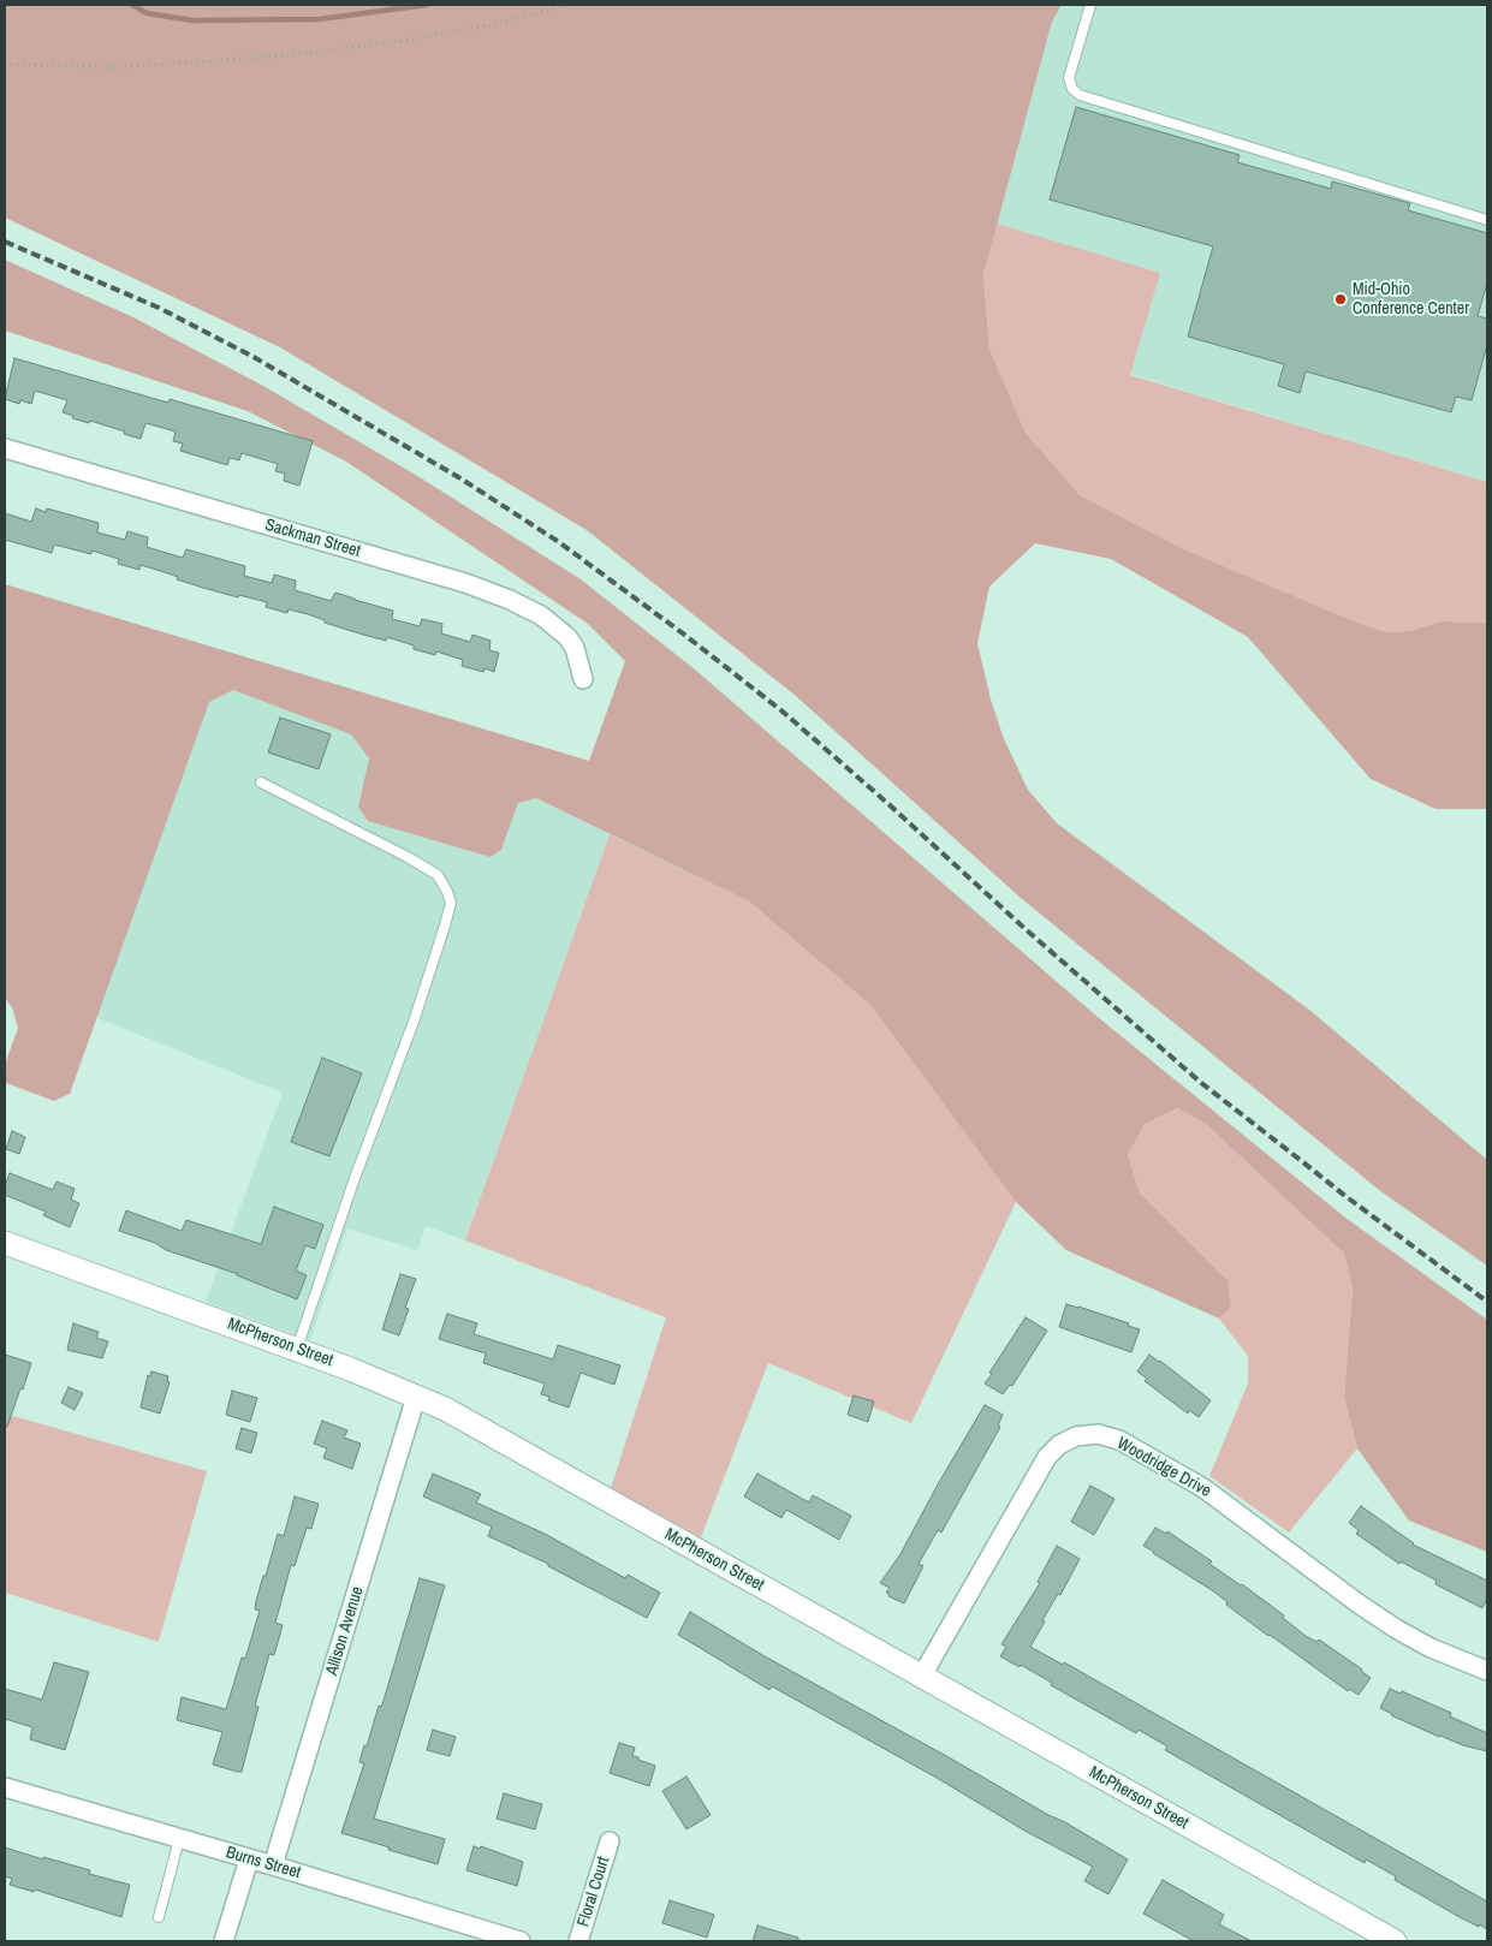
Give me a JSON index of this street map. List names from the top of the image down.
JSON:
{
  "streets": {
    "street": [
      "Sackman Street",
      "McPherson Street",
      "Woodridge Drive",
      "Allison Avenue",
      "Burns Street",
      "Floral Court"
    ]
  },
  "crossings": [
    ["McPherson Street", "Woodridge Drive"],
    ["McPherson Street", "Allison Avenue"],
    ["Allison Avenue", "Burns Street"]
  ],
  "places": ["Mid-Ohio Conference Center"]
}
